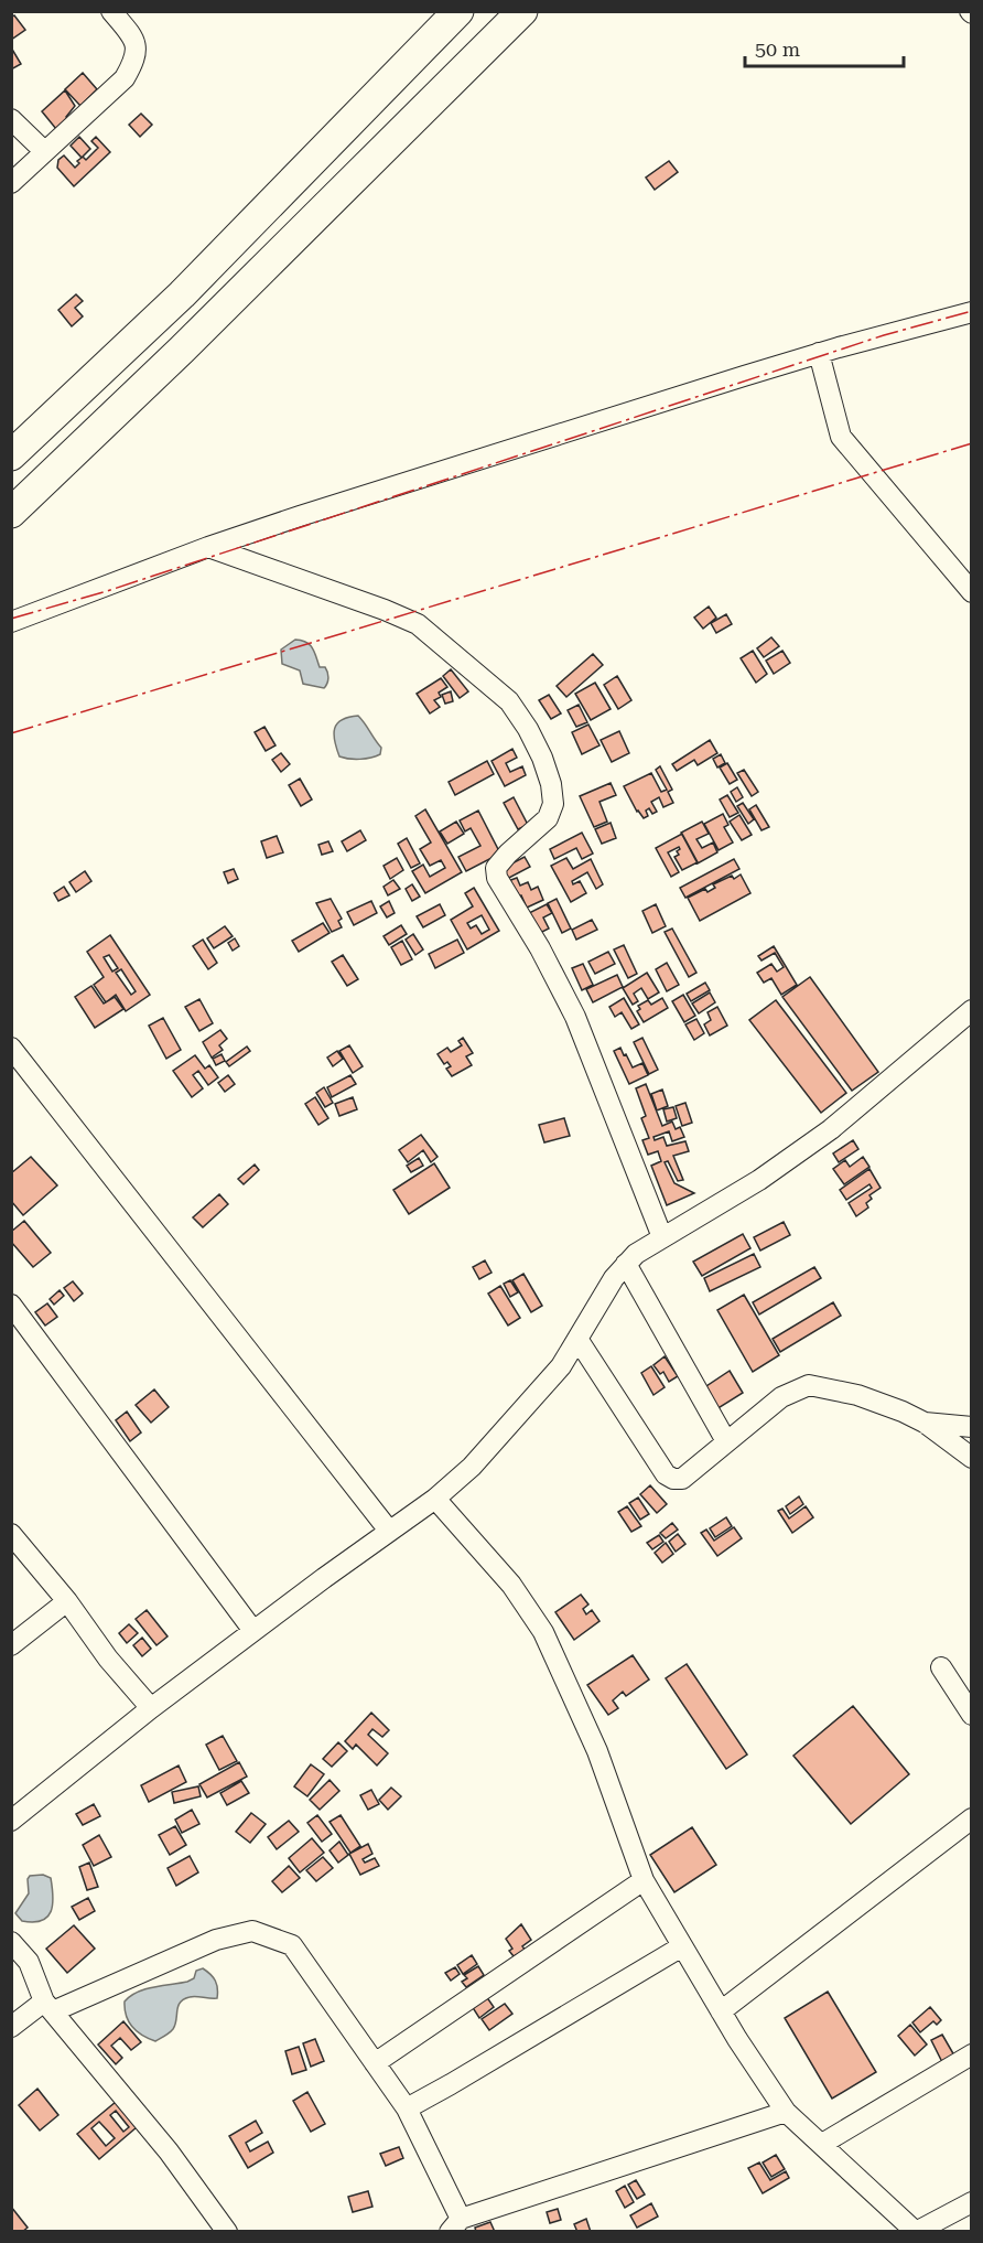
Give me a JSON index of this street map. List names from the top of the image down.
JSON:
{
  "scale_bar": "50 m"
}
